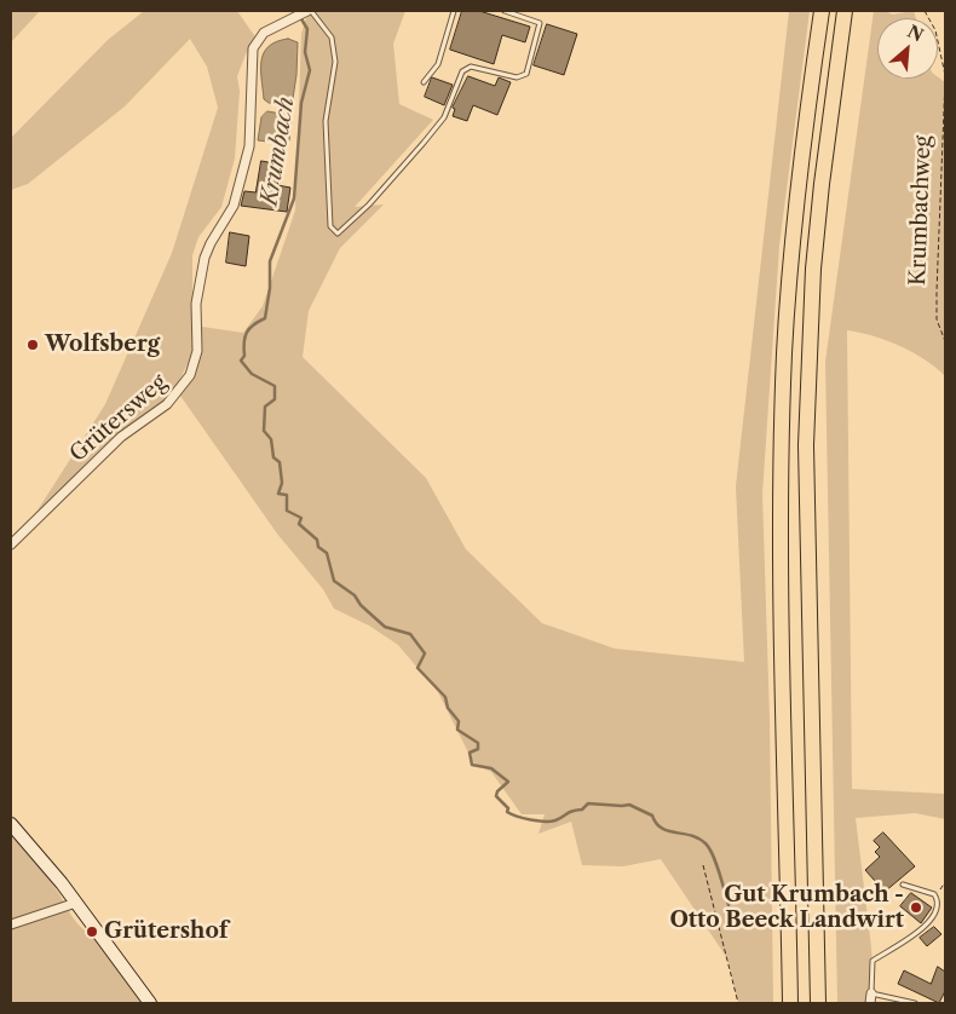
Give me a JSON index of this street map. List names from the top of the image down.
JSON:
{
  "streets": {
    "street": ["Grütersweg"],
    "path": ["Krumbachweg"]
  },
  "water": ["Krumbach"],
  "places": ["Wolfsberg", "Gut Krumbach - Otto Beeck Landwirt", "Grütershof"],
  "north": "top right"
}
